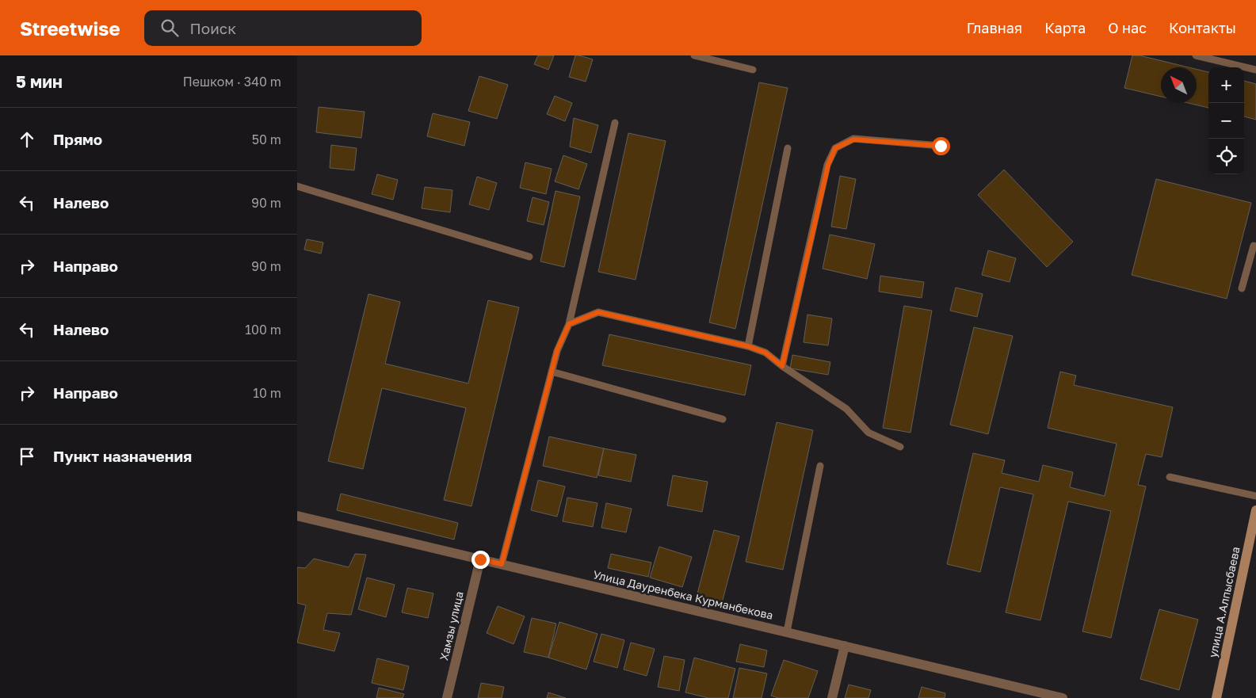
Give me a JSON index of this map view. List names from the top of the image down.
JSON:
{
  "streets": {
    "street": ["Улица Дауренбека Курманбекова", "улица А.Алпысбаева", "Хамзы улица"]
  },
  "crossings": [
    ["Улица Дауренбека Курманбекова", "Хамзы улица"]
  ],
  "north": "top left",
  "page": {
    "header": "Streetwise",
    "search": "Поиск",
    "nav": [
      "Главная",
      "Карта",
      "О нас",
      "Контакты"
    ],
    "heading": ["5 мин", "Пешком · 340 m"],
    "map_buttons": ["+", "−"],
    "list": [
      ["Прямо", "50 m"],
      ["Налево", "90 m"],
      ["Направо", "90 m"],
      ["Налево", "100 m"],
      ["Направо", "10 m"],
      "Пункт назначения"
    ]
  }
}
